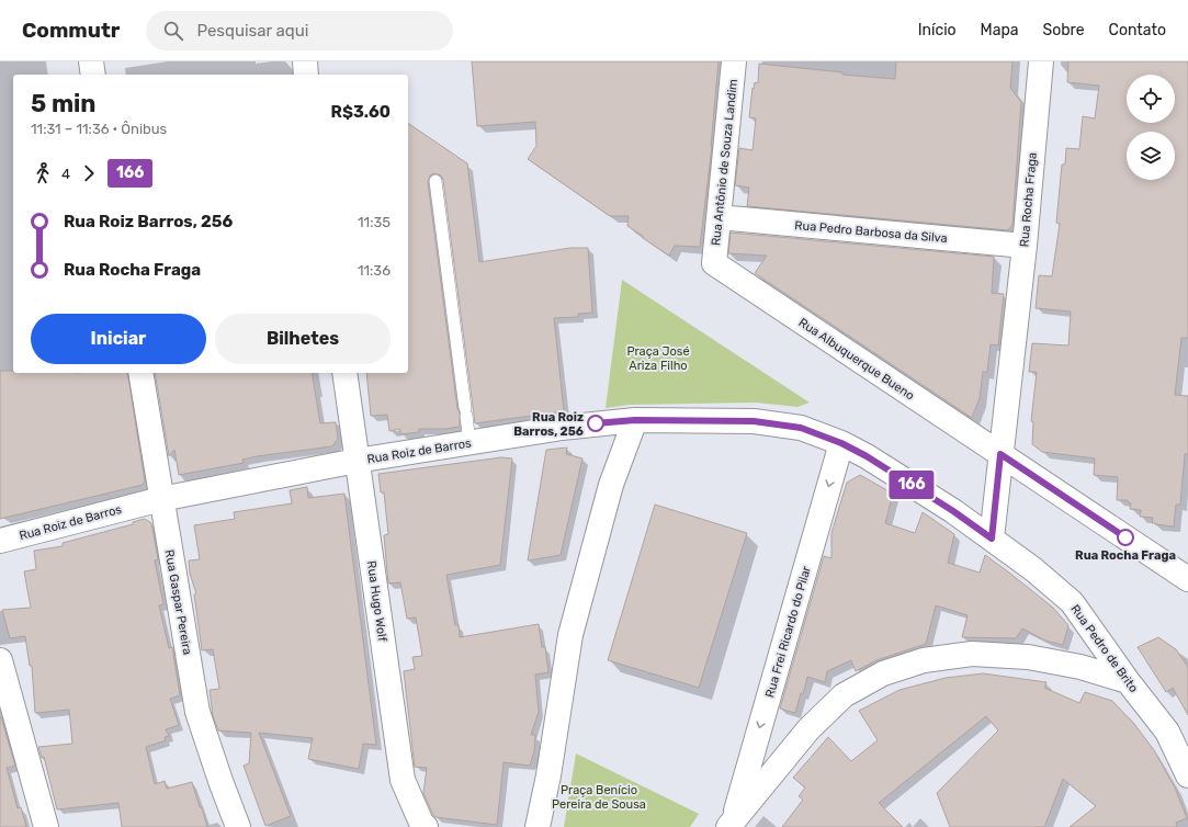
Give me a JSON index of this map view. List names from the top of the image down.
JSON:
{
  "streets": {
    "street": [
      "Rua Antônio de Souza Landim",
      "Rua Rocha Fraga",
      "Rua Pedro Barbosa da Silva",
      "Rua Albuquerque Bueno",
      "Rua Roiz de Barros",
      "Rua Hugo Wolf",
      "Rua Gaspar Pereira",
      "Rua Frei Ricardo do Pilar",
      "Rua Pedro de Brito"
    ]
  },
  "crossings": [
    ["Rua Antônio de Souza Landim", "Rua Pedro Barbosa da Silva"],
    ["Rua Antônio de Souza Landim", "Rua Albuquerque Bueno"],
    ["Rua Rocha Fraga", "Rua Pedro Barbosa da Silva"],
    ["Rua Rocha Fraga", "Rua Albuquerque Bueno"],
    ["Rua Rocha Fraga", "Rua Pedro de Brito"],
    ["Rua Roiz de Barros", "Rua Hugo Wolf"],
    ["Rua Roiz de Barros", "Rua Gaspar Pereira"],
    ["Rua Roiz de Barros", "Rua Frei Ricardo do Pilar"],
    ["Rua Roiz de Barros", "Rua Pedro de Brito"],
    ["Rua Frei Ricardo do Pilar", "Rua Pedro de Brito"]
  ],
  "parks": ["Praça José Ariza Filho", "Praça Benício Pereira de Sousa"],
  "places": ["Rua Roiz Barros, 256", "Rua Rocha Fraga"],
  "lines": ["bus line 166"],
  "page": {
    "header": "Commutr",
    "search": "Pesquisar aqui",
    "nav": [
      "Início",
      "Mapa",
      "Sobre",
      "Contato"
    ],
    "on_map": "166",
    "heading": ["5 min", "11:31 – 11:36 · Ônibus", "R$3.60"],
    "legs": ["4", "166"],
    "list": [
      {
        "name": "Rua Roiz Barros, 256",
        "value": "11:35"
      },
      {
        "name": "Rua Rocha Fraga",
        "value": "11:36"
      }
    ],
    "buttons": ["Iniciar", "Bilhetes"]
  }
}
